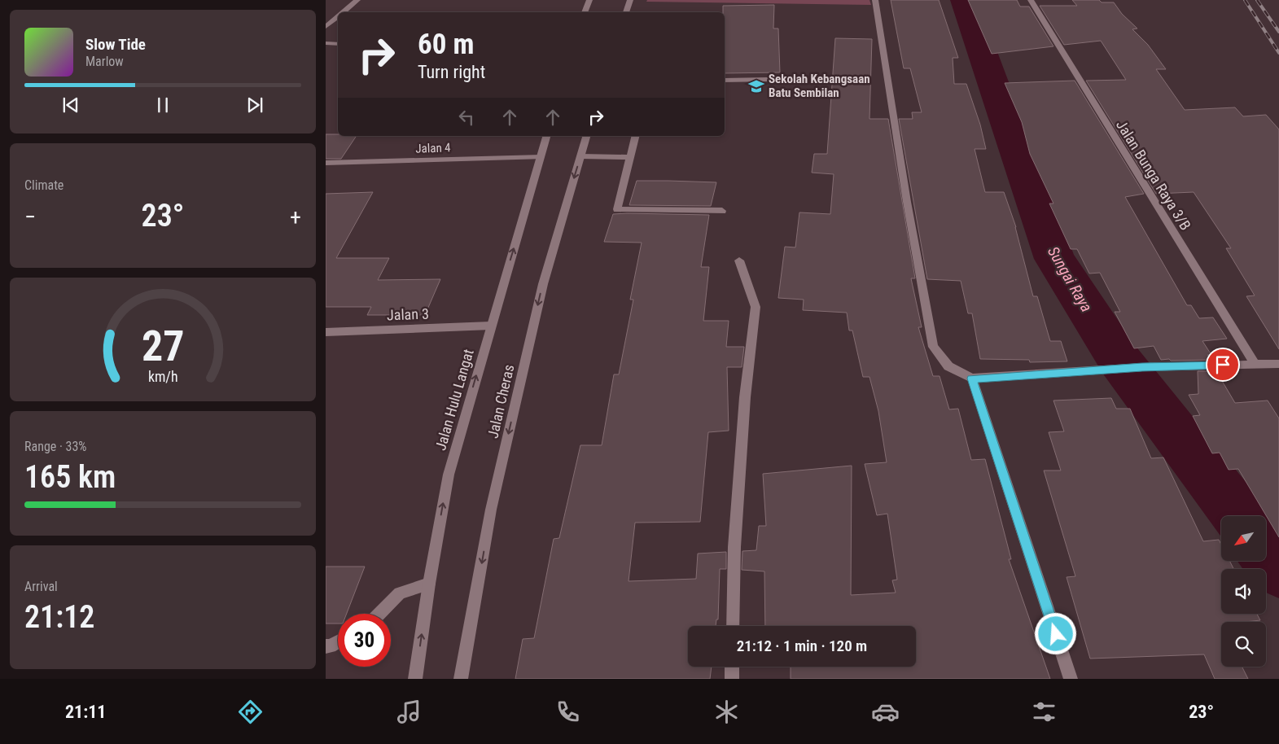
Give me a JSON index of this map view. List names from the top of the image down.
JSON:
{
  "streets": {
    "street": [
      "Jalan 4",
      "Jalan Bunga Raya 3/B",
      "Jalan 3",
      "Jalan Hulu Langat",
      "Jalan Cheras"
    ]
  },
  "crossings": [
    ["Jalan 4", "Jalan Hulu Langat"],
    ["Jalan 3", "Jalan Hulu Langat"]
  ],
  "one_way": ["Jalan Hulu Langat", "Jalan Cheras"],
  "water": ["Sungai Raya"],
  "places": {
    "school or university": ["Sekolah Kebangsaan Batu Sembilan"]
  },
  "north": "bottom left",
  "page": {
    "turn": ["60 m", "Turn right"],
    "song": ["Slow Tide", "Marlow"],
    "tile": [
      "Climate",
      ["Range · 33%", "165 km"],
      ["Arrival", "21:12"]
    ],
    "heat": ["−", "23°", "+"],
    "limit": "30",
    "trip": "21:12 · 1 min · 120 m",
    "tabs": ["21:11", "23°"],
    "gauge": ["27", "km/h"]
  }
}
